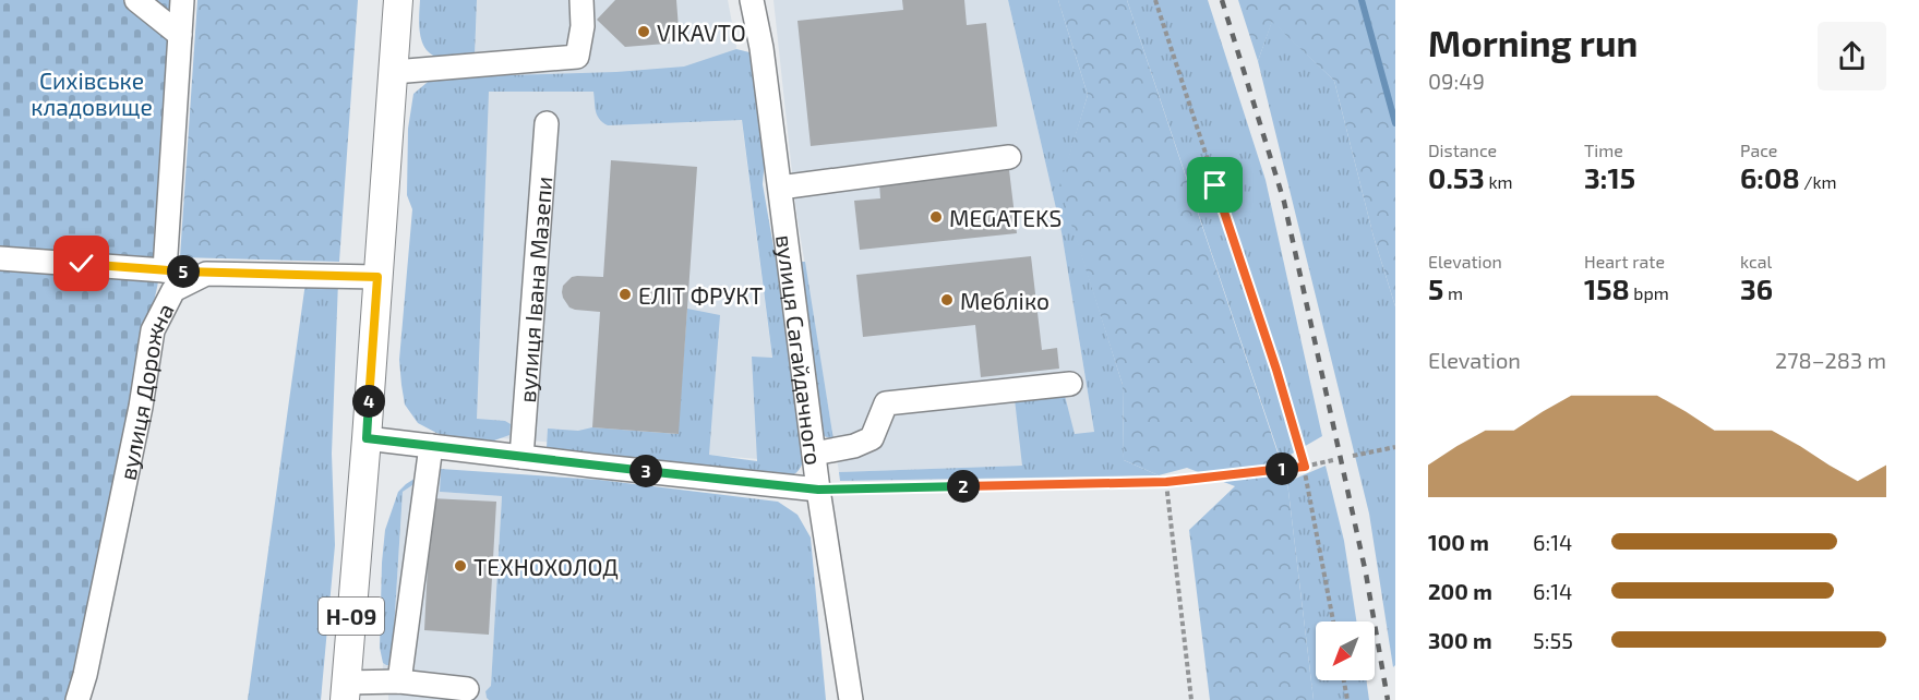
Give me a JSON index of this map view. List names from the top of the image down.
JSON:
{
  "streets": {
    "main road": ["Н-09"],
    "street": ["вулиця Івана Мазепи", "вулиця Сагайдачного", "вулиця Дорожна"]
  },
  "crossings": [
    ["вулиця Дорожна", "Н-09"]
  ],
  "parks": ["Сихівське кладовище"],
  "places": [
    "VIKAVTO",
    "MEGATEKS",
    "ЕЛІТ ФРУКТ",
    "Мебліко",
    "ТЕХНОХОЛОД"
  ],
  "north": "bottom left",
  "page": {
    "heading": ["Morning run", "09:49"],
    "stats": [
      ["Distance", "0.53 km"],
      ["Time", "3:15"],
      ["Pace", "6:08 /km"],
      ["Elevation", "5 m"],
      ["Heart rate", "158 bpm"],
      ["kcal", "36"]
    ],
    "pins": [
      "5",
      "4",
      "1",
      "3",
      "2"
    ],
    "chart": ["Elevation", "278–283 m"],
    "list": [
      {
        "name": "100 m",
        "note": "6:14"
      },
      {
        "name": "200 m",
        "note": "6:14"
      },
      {
        "name": "300 m",
        "note": "5:55"
      }
    ]
  }
}
